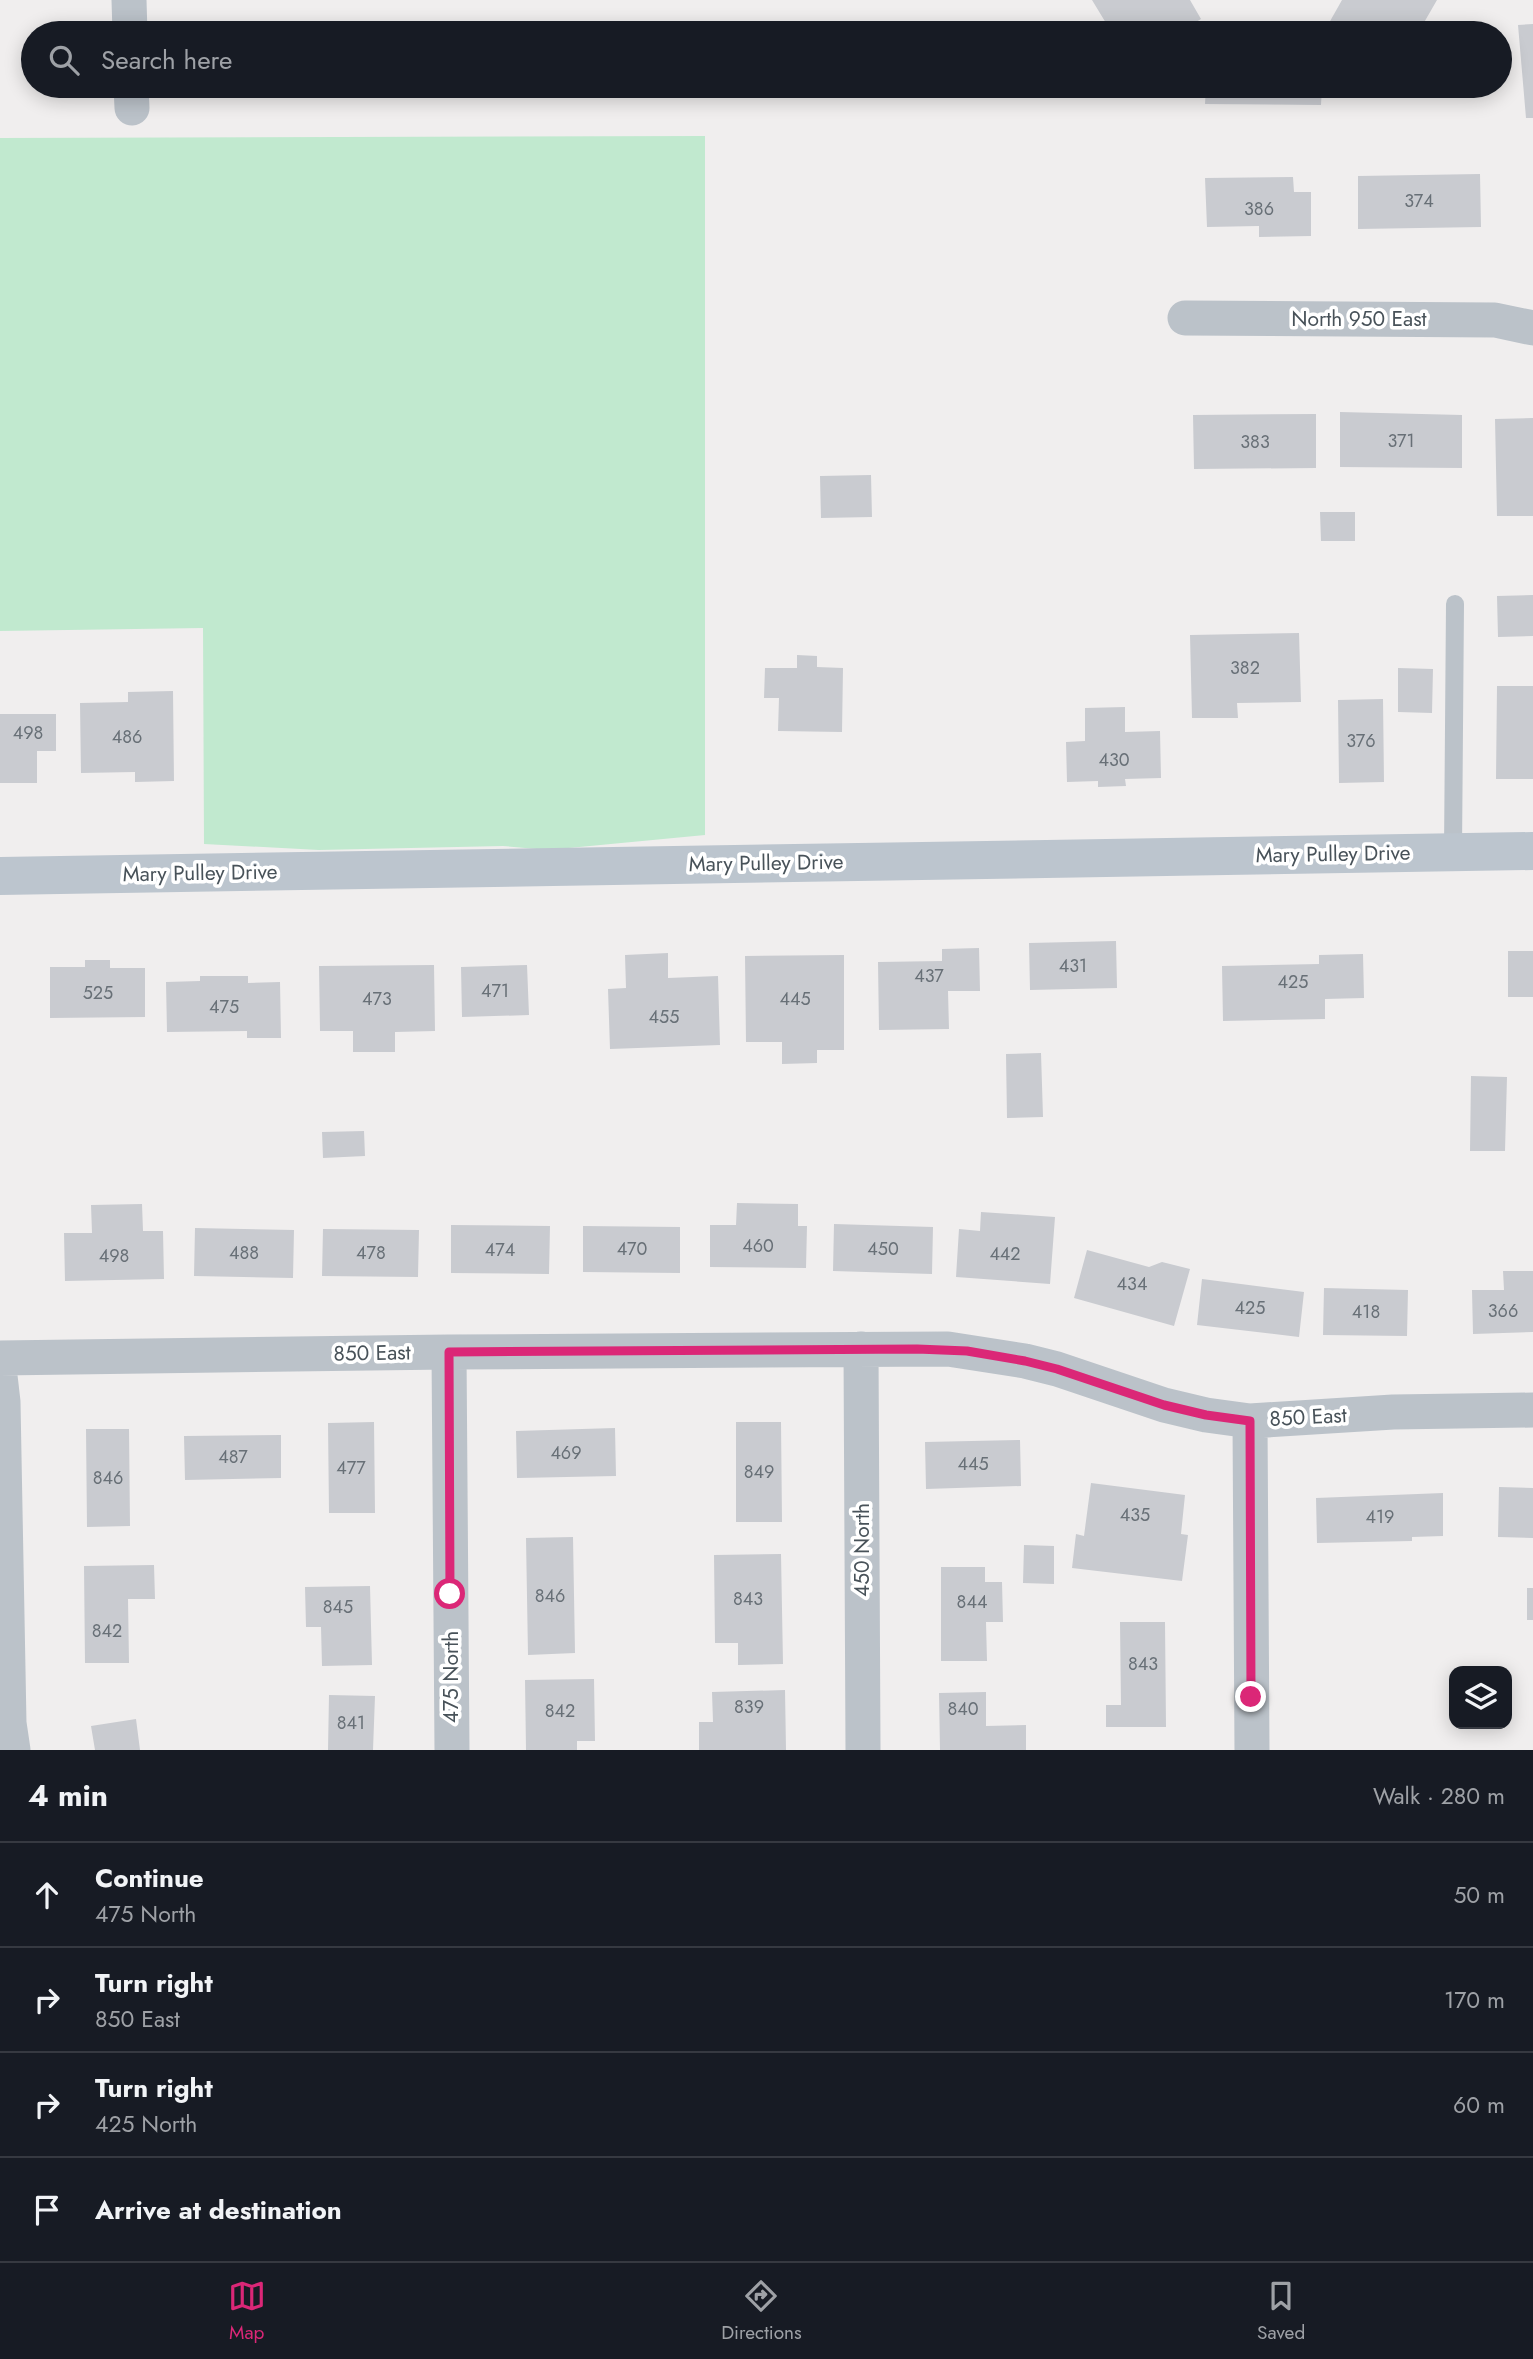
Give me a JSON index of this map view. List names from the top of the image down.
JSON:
{
  "streets": {
    "street": [
      "North 950 East",
      "Mary Pulley Drive",
      "850 East",
      "450 North",
      "475 North"
    ]
  },
  "crossings": [
    ["850 East", "450 North"],
    ["850 East", "475 North"]
  ],
  "house_numbers": [
    "374",
    "386",
    "371",
    "383",
    "382",
    "498",
    "486",
    "376",
    "430",
    "431",
    "437",
    "425",
    "471",
    "525",
    "473",
    "445",
    "475",
    "455",
    "460",
    "470",
    "450",
    "474",
    "488",
    "478",
    "442",
    "498",
    "434",
    "425",
    "366",
    "418",
    "469",
    "487",
    "445",
    "477",
    "849",
    "846",
    "435",
    "419",
    "846",
    "843",
    "844",
    "845",
    "842",
    "843",
    "839",
    "840",
    "842",
    "841"
  ],
  "page": {
    "search": "Search here",
    "heading": ["4 min", "Walk · 280 m"],
    "list": [
      ["Continue", "475 North", "50 m"],
      ["Turn right", "850 East", "170 m"],
      ["Turn right", "425 North", "60 m"],
      "Arrive at destination"
    ],
    "nav": ["Map", "Directions", "Saved"]
  }
}
